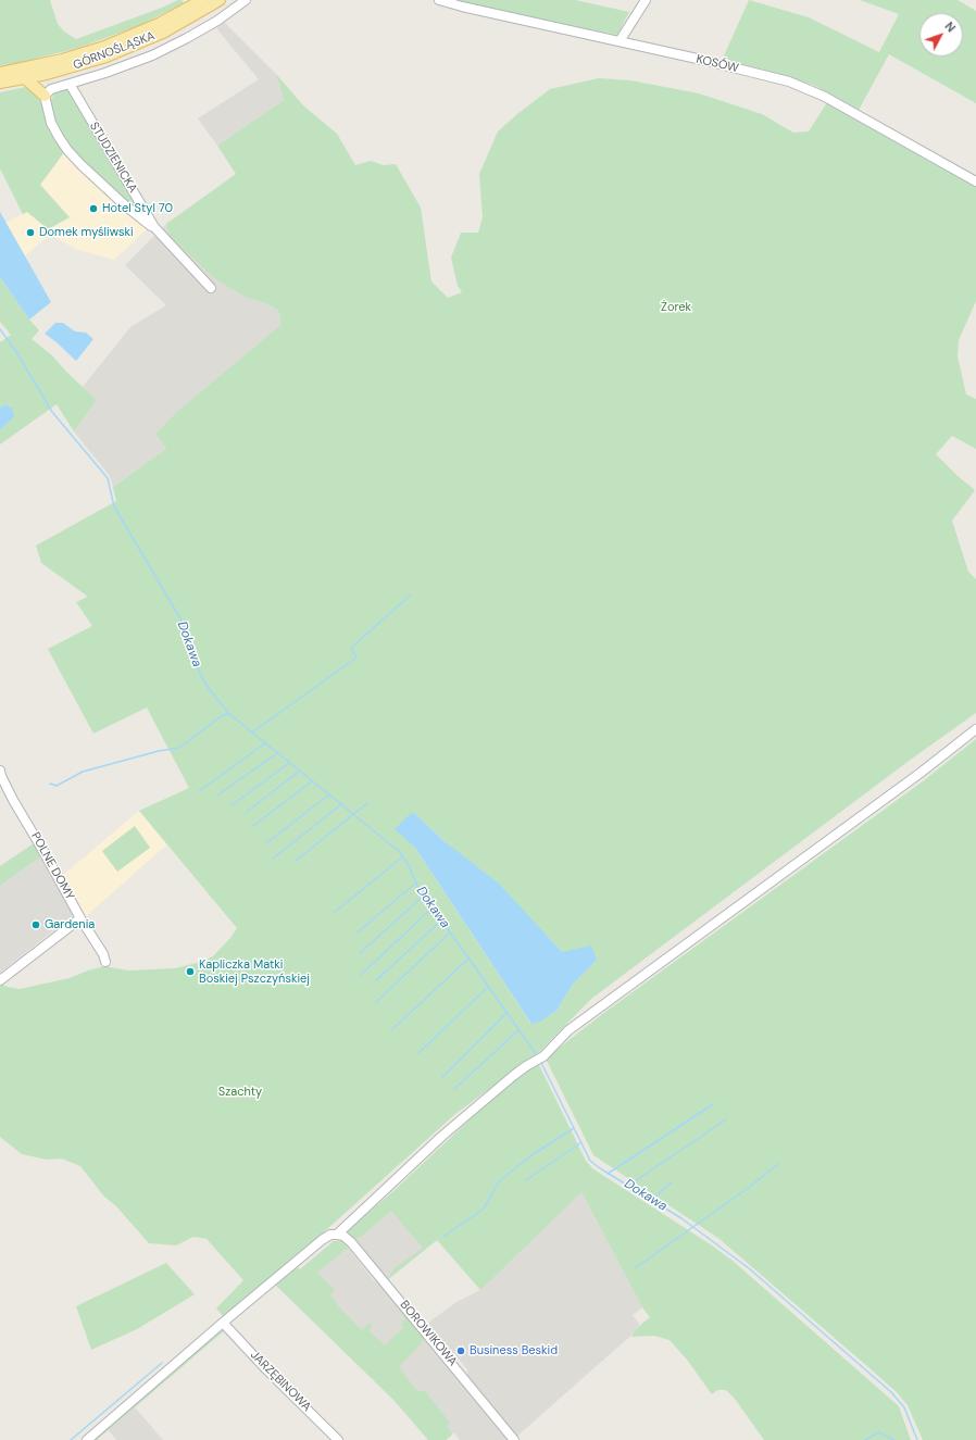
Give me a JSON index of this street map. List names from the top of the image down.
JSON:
{
  "streets": {
    "main road": ["GÓRNOŚLĄSKA"],
    "street": [
      "KOSÓW",
      "STUDZIENICKA",
      "POLNE DOMY",
      "BOROWIKOWA",
      "JARZĘBINOWA"
    ]
  },
  "water": ["Dokawa"],
  "parks": ["Żorek", "Szachty"],
  "places": [
    "Hotel Styl 70",
    "Domek myśliwski",
    "Gardenia",
    "Kapliczka Matki Boskiej Pszczyńskiej",
    "Business Beskid"
  ],
  "north": "top right"
}
